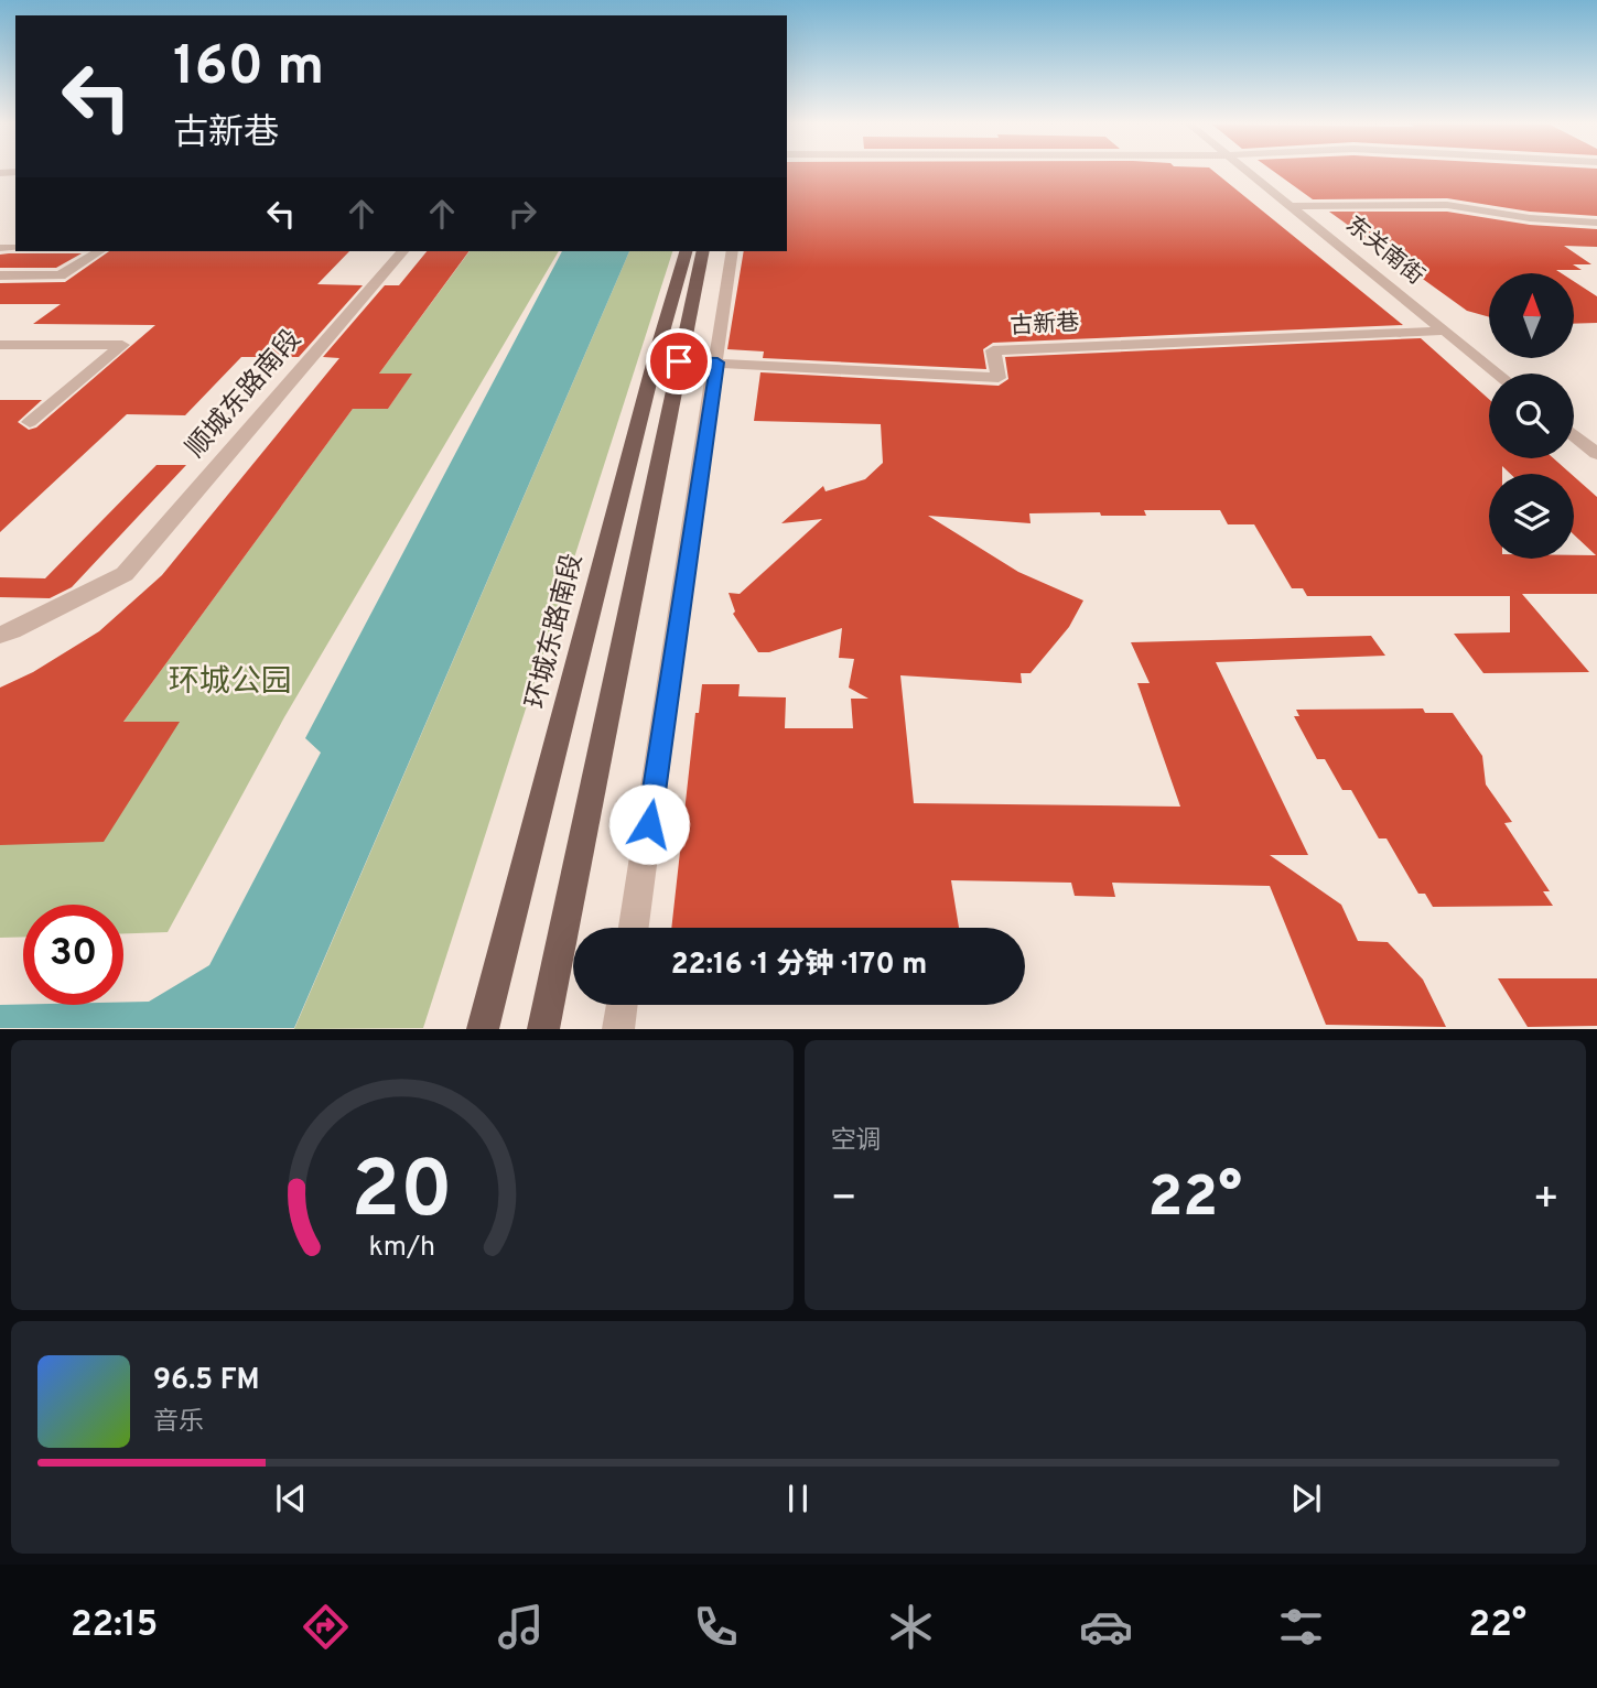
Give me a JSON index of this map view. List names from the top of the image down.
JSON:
{
  "streets": {
    "main road": ["环城东路南段"],
    "street": ["东关南街", "古新巷", "顺城东路南段"]
  },
  "crossings": [
    ["东关南街", "古新巷"]
  ],
  "parks": ["环城公园"],
  "north": "top",
  "page": {
    "turn": ["160 m", "古新巷"],
    "limit": "30",
    "trip": "22:16 · 1 分钟 · 170 m",
    "tile": "空调",
    "heat": ["−", "22°", "+"],
    "song": ["96.5 FM", "音乐"],
    "tabs": ["22:15", "22°"],
    "gauge": ["20", "km/h"]
  }
}
